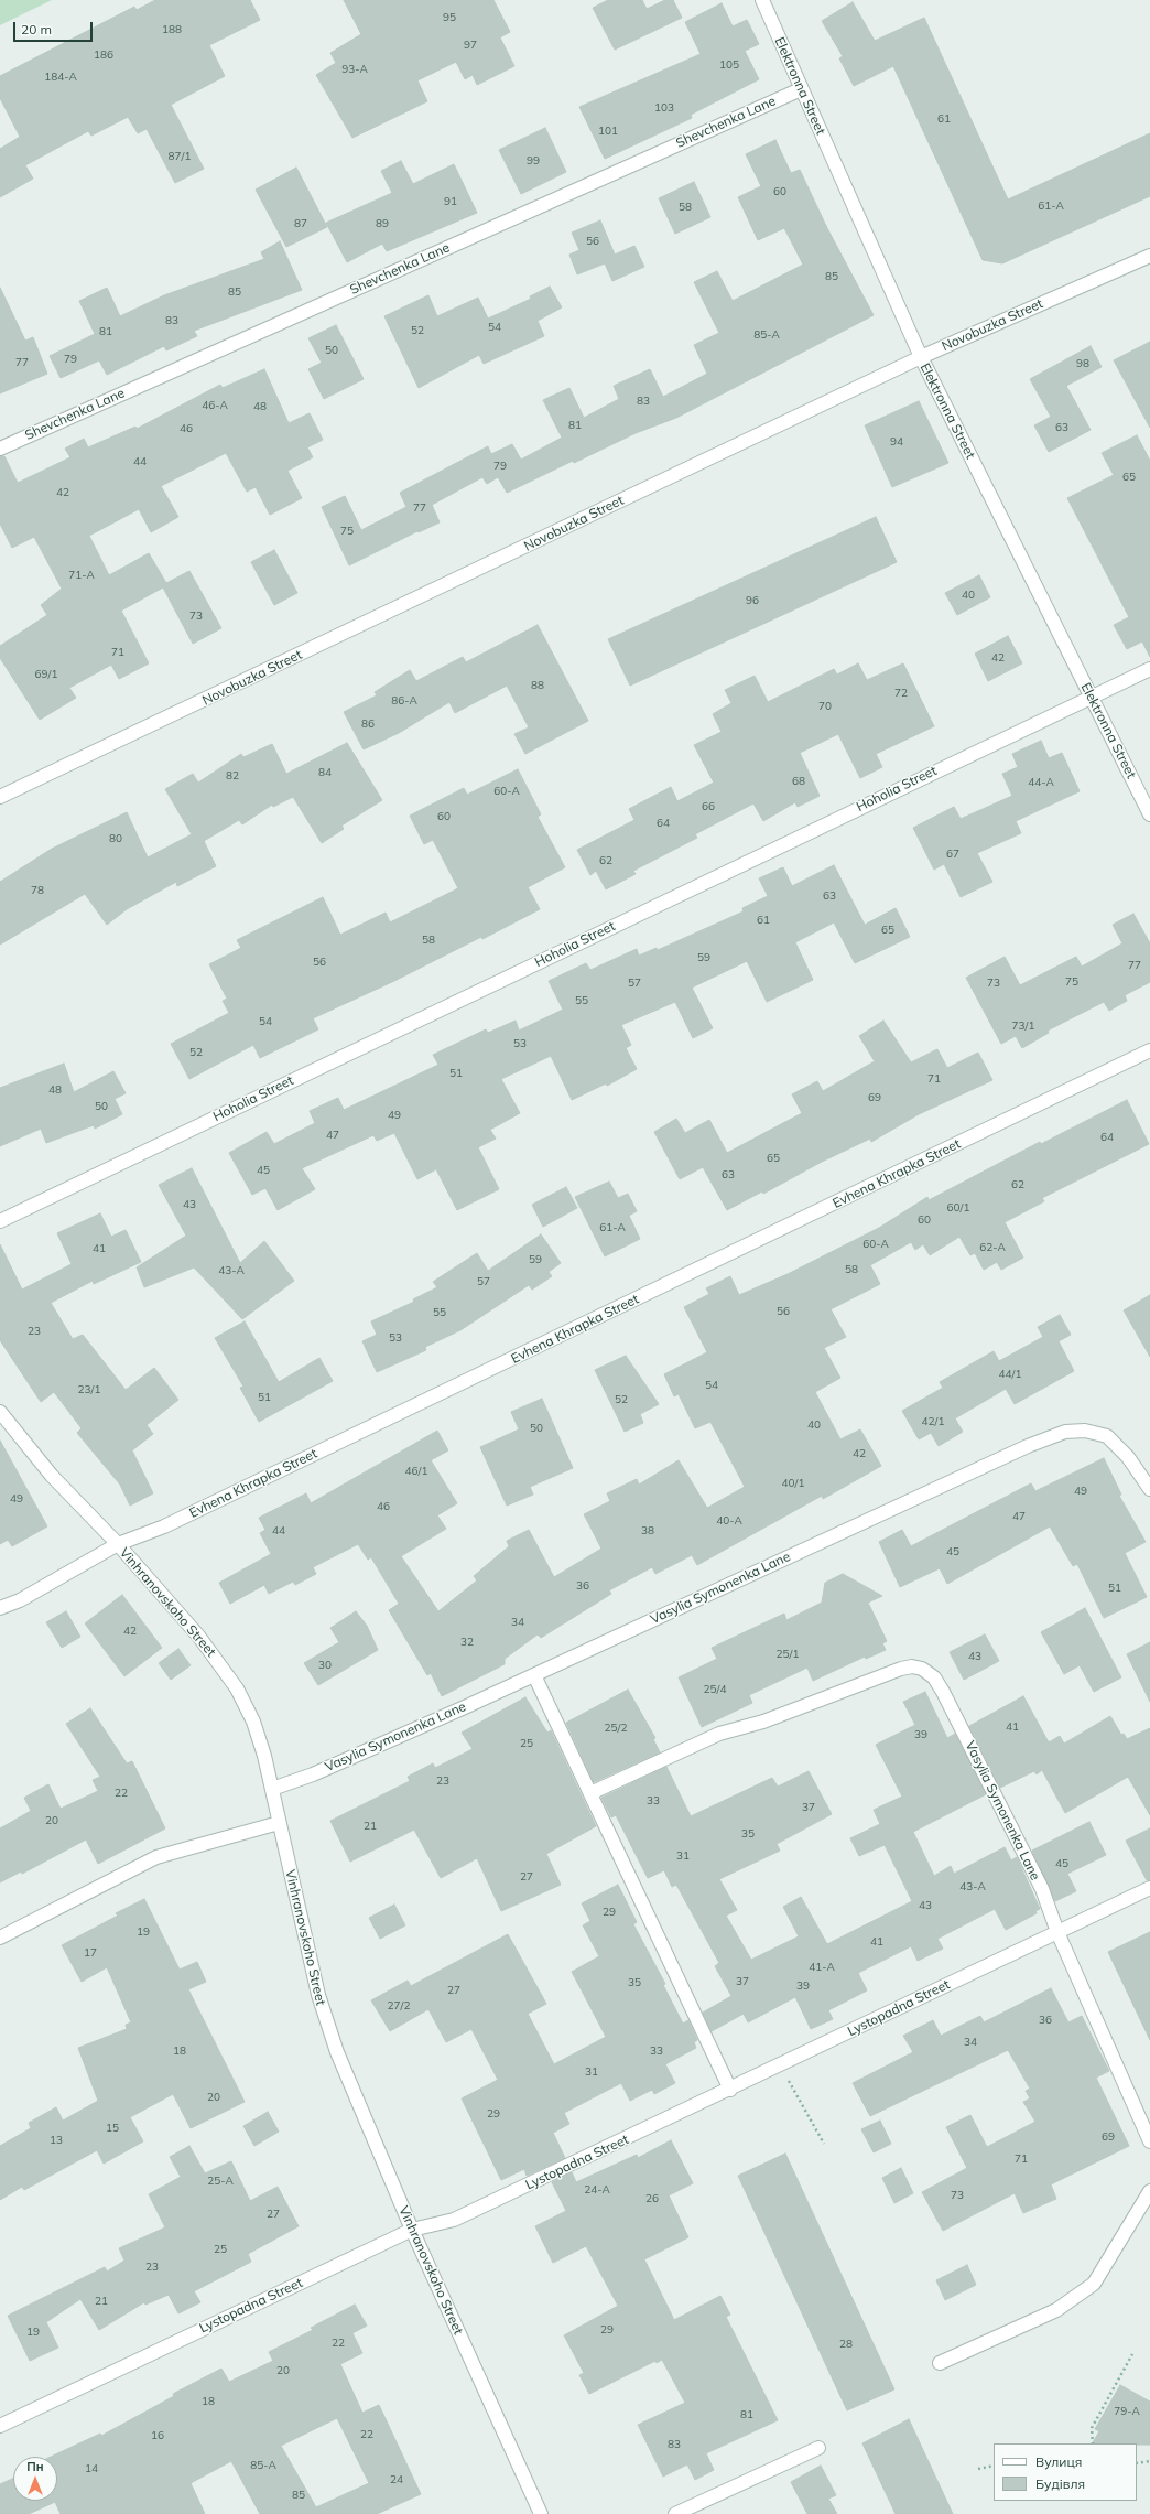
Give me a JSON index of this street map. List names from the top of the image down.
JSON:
{
  "streets": {
    "street": [
      "Elektronna Street",
      "Shevchenka Lane",
      "Novobuzka Street",
      "Hoholia Street",
      "Evhena Khrapka Street",
      "Vasylia Symonenka Lane",
      "Vinhranovskoho Street",
      "Lystopadna Street"
    ]
  },
  "crossings": [
    ["Elektronna Street", "Shevchenka Lane"],
    ["Elektronna Street", "Novobuzka Street"],
    ["Elektronna Street", "Hoholia Street"],
    ["Evhena Khrapka Street", "Vinhranovskoho Street"],
    ["Vasylia Symonenka Lane", "Vinhranovskoho Street"],
    ["Vasylia Symonenka Lane", "Lystopadna Street"],
    ["Vinhranovskoho Street", "Lystopadna Street"]
  ],
  "house_numbers": [
    "95",
    "188",
    "97",
    "186",
    "105",
    "93-А",
    "184-А",
    "103",
    "61",
    "101",
    "87/1",
    "99",
    "60",
    "91",
    "61-А",
    "58",
    "87",
    "89",
    "56",
    "85",
    "85",
    "83",
    "54",
    "52",
    "81",
    "85-А",
    "50",
    "79",
    "77",
    "98",
    "83",
    "46-А",
    "48",
    "81",
    "63",
    "46",
    "94",
    "44",
    "79",
    "65",
    "42",
    "77",
    "75",
    "71-А",
    "40",
    "96",
    "73",
    "71",
    "42",
    "69/1",
    "88",
    "72",
    "86-А",
    "70",
    "86",
    "84",
    "82",
    "68",
    "44-А",
    "60-А",
    "66",
    "60",
    "64",
    "80",
    "67",
    "62",
    "78",
    "63",
    "61",
    "65",
    "58",
    "59",
    "56",
    "77",
    "75",
    "57",
    "73",
    "55",
    "54",
    "73/1",
    "53",
    "52",
    "51",
    "71",
    "48",
    "69",
    "50",
    "49",
    "47",
    "64",
    "65",
    "45",
    "63",
    "62",
    "43",
    "60/1",
    "60",
    "61-А",
    "60-А",
    "62-А",
    "41",
    "59",
    "58",
    "43-А",
    "57",
    "56",
    "55",
    "23",
    "53",
    "44/1",
    "54",
    "23/1",
    "51",
    "52",
    "42/1",
    "40",
    "50",
    "42",
    "46/1",
    "40/1",
    "49",
    "49",
    "46",
    "47",
    "40-А",
    "44",
    "38",
    "45",
    "36",
    "51",
    "34",
    "42",
    "32",
    "25/1",
    "43",
    "30",
    "25/4",
    "41",
    "25/2",
    "39",
    "25",
    "23",
    "22",
    "33",
    "37",
    "20",
    "21",
    "35",
    "31",
    "45",
    "27",
    "43-А",
    "43",
    "29",
    "19",
    "41",
    "17",
    "41-А",
    "37",
    "35",
    "39",
    "27",
    "27/2",
    "36",
    "34",
    "18",
    "33",
    "31",
    "20",
    "29",
    "15",
    "69",
    "13",
    "71",
    "25-А",
    "24-А",
    "73",
    "26",
    "27",
    "25",
    "23",
    "21",
    "29",
    "19",
    "22",
    "28",
    "20",
    "18",
    "79-А",
    "81",
    "22",
    "16",
    "83",
    "85-А",
    "14",
    "24",
    "85"
  ],
  "legend": ["Вулиця", "Будівля"],
  "scale_bar": "20 m",
  "north": "top"
}
